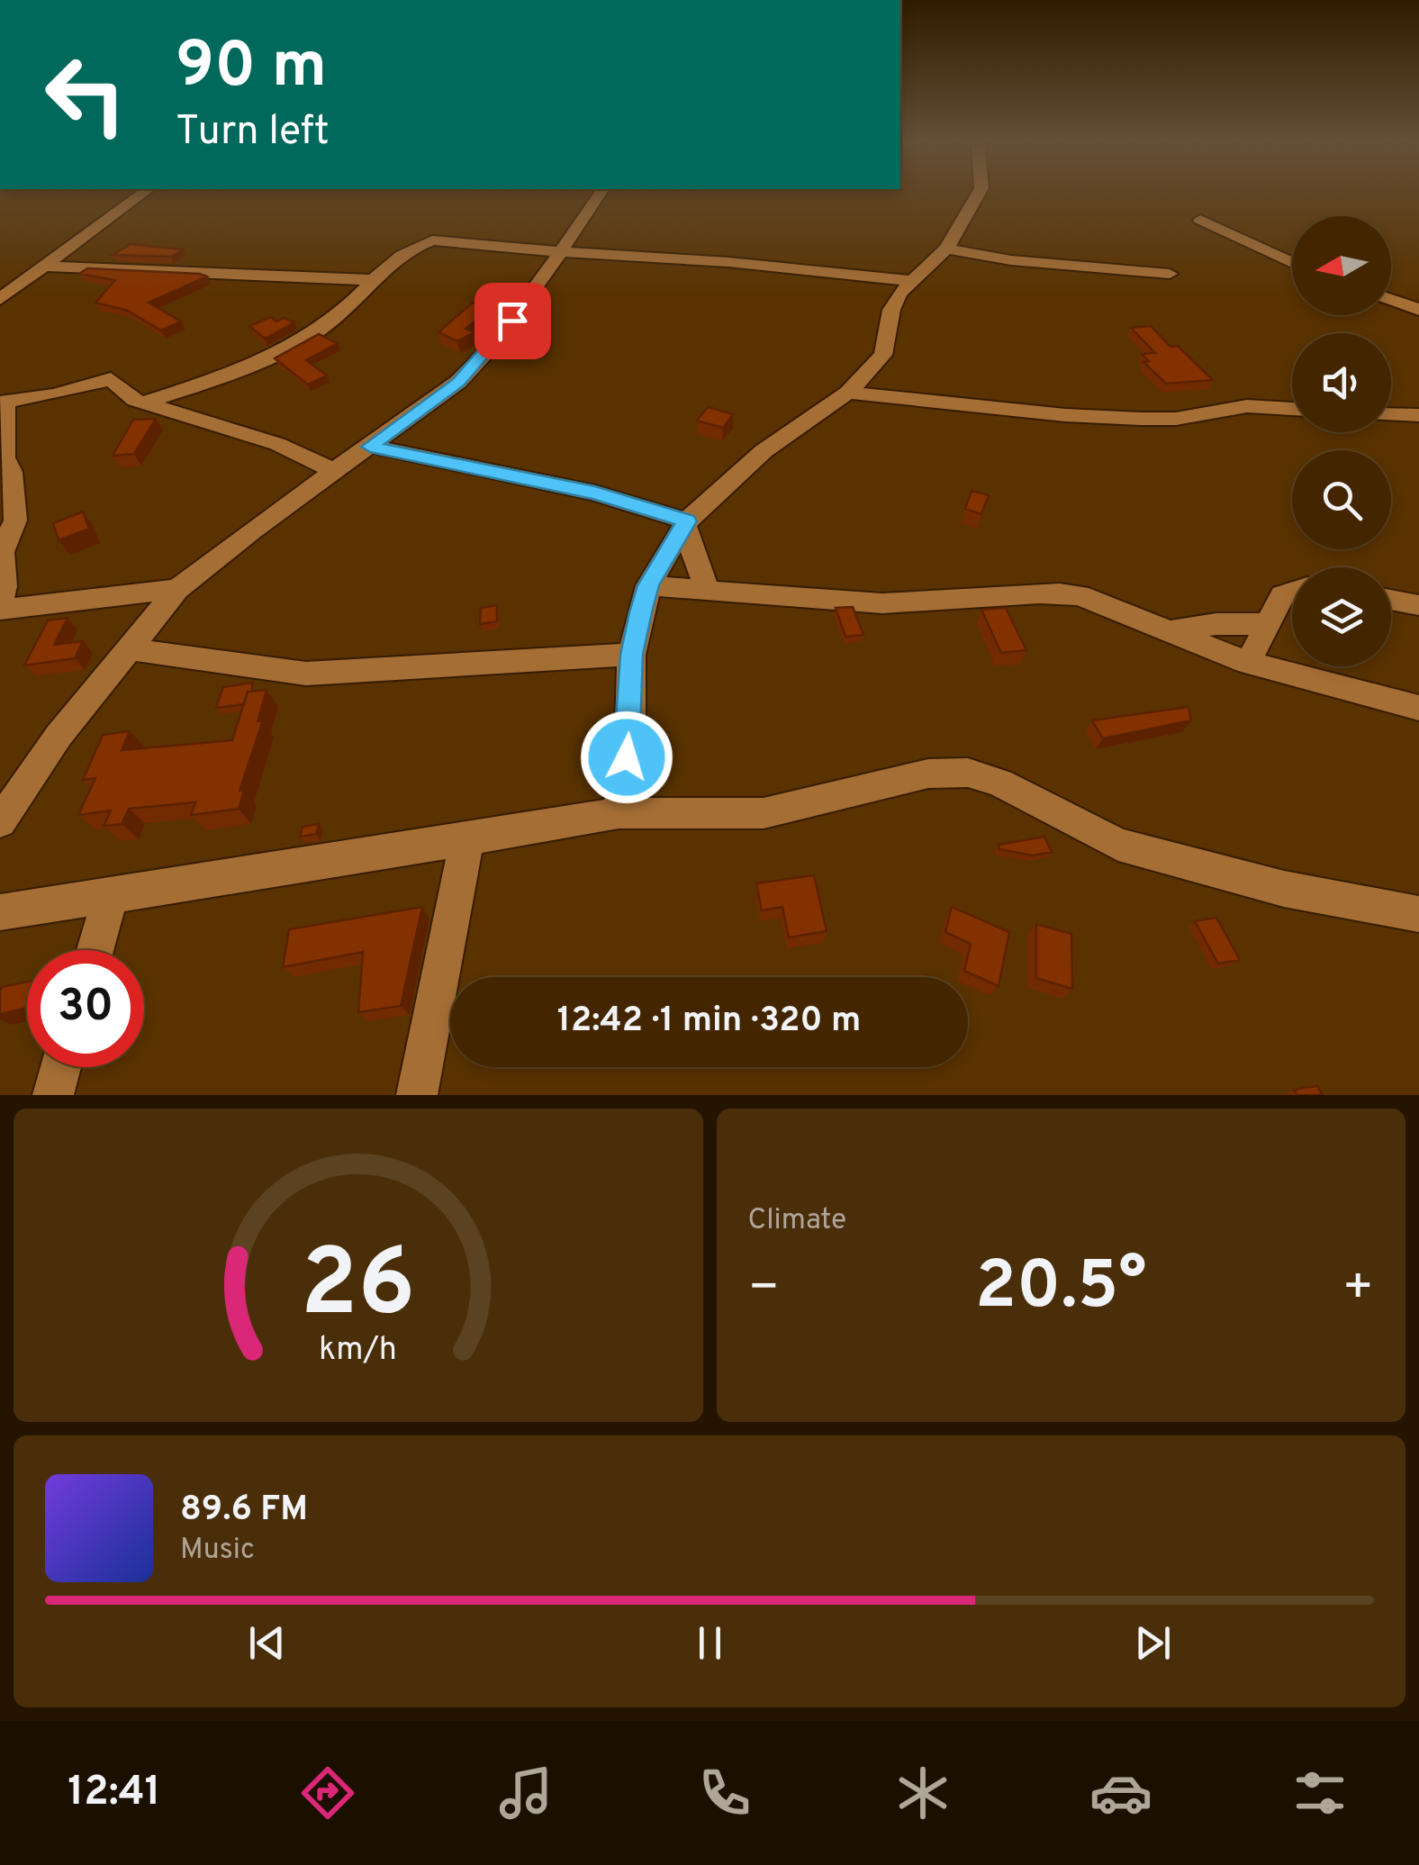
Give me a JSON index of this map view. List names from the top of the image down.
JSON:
{
  "north": "left",
  "page": {
    "turn": ["90 m", "Turn left"],
    "limit": "30",
    "trip": "12:42 · 1 min · 320 m",
    "tile": "Climate",
    "heat": ["−", "20.5°", "+"],
    "song": ["89.6 FM", "Music"],
    "tabs": "12:41",
    "gauge": ["26", "km/h"]
  }
}
